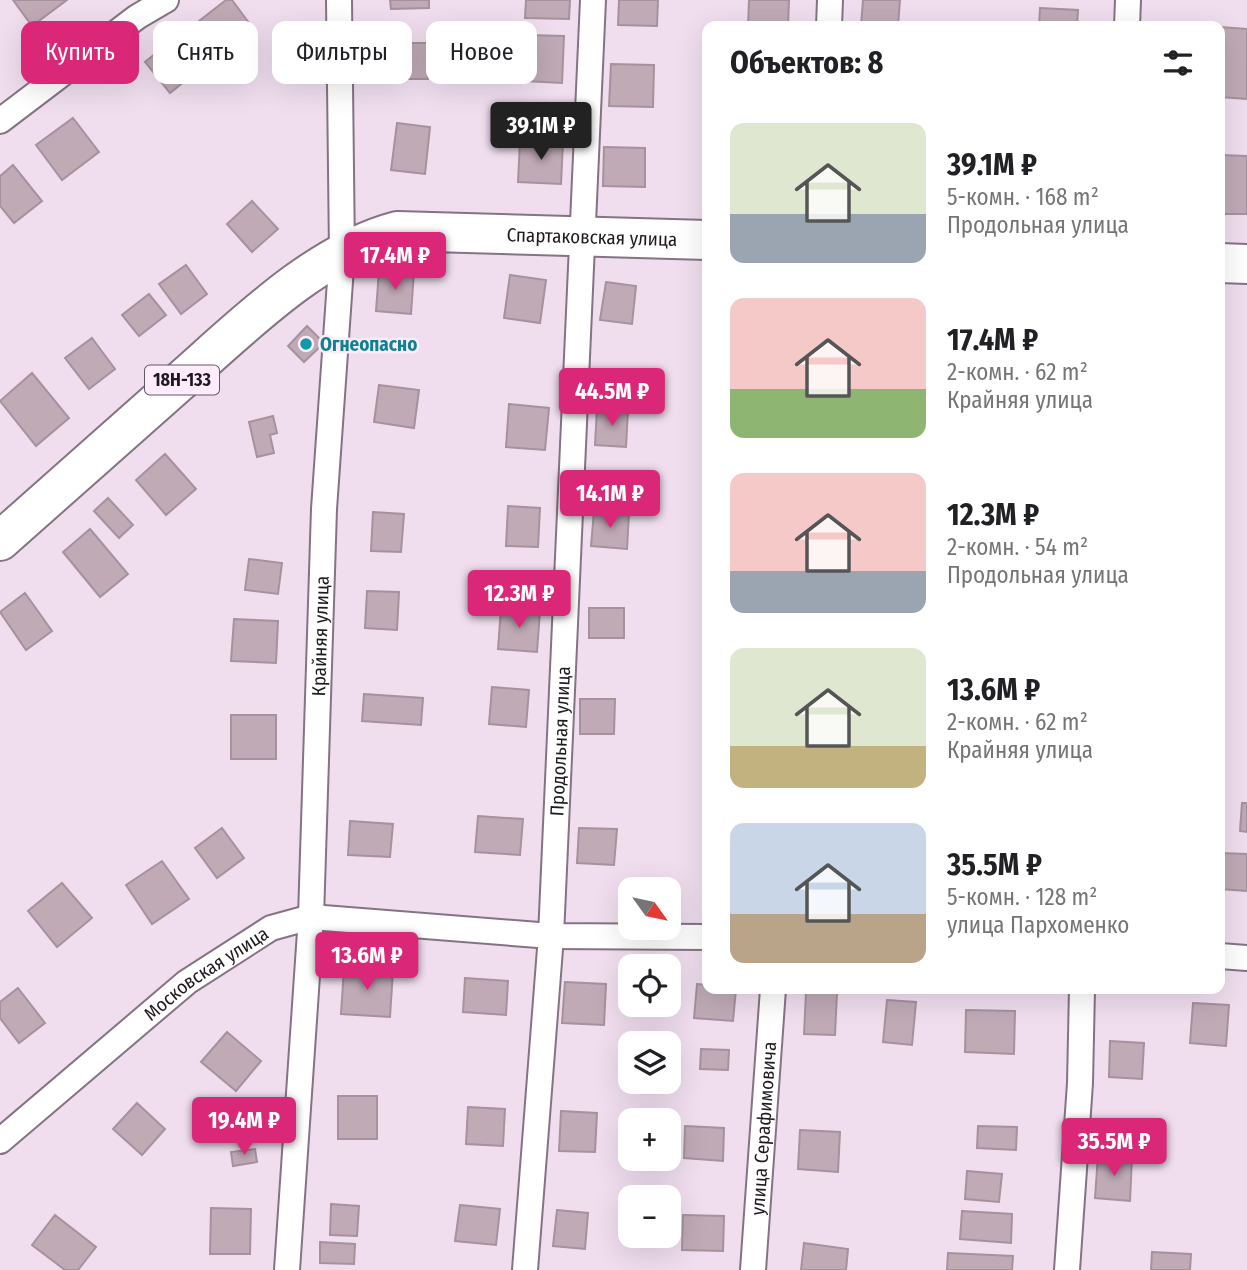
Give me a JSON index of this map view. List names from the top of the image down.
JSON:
{
  "streets": {
    "main road": ["Спартаковская улица", "18Н-133"],
    "street": [
      "Крайняя улица",
      "Продольная улица",
      "Московская улица",
      "улица Серафимовича"
    ]
  },
  "crossings": [
    ["Спартаковская улица", "Крайняя улица"],
    ["Спартаковская улица", "Продольная улица"],
    ["Крайняя улица", "Московская улица"],
    ["Продольная улица", "Московская улица"]
  ],
  "places": ["Огнеопасно"],
  "north": "bottom right",
  "page": {
    "chip": [
      "Купить",
      "Снять",
      "Фильтры",
      "Новое"
    ],
    "heading": "Объектов: 8",
    "price": [
      "39.1M ₽",
      "17.4M ₽",
      "44.5M ₽",
      "14.1M ₽",
      "12.3M ₽",
      "13.6M ₽",
      "19.4M ₽",
      "35.5M ₽"
    ],
    "list": [
      {
        "name": "39.1M ₽",
        "note": "5-комн. · 168 m² · Продольная улица"
      },
      {
        "name": "17.4M ₽",
        "note": "2-комн. · 62 m² · Крайняя улица"
      },
      {
        "name": "12.3M ₽",
        "note": "2-комн. · 54 m² · Продольная улица"
      },
      {
        "name": "13.6M ₽",
        "note": "2-комн. · 62 m² · Крайняя улица"
      },
      {
        "name": "35.5M ₽",
        "note": "5-комн. · 128 m² · улица Пархоменко"
      }
    ],
    "map_buttons": ["+", "−"]
  }
}
